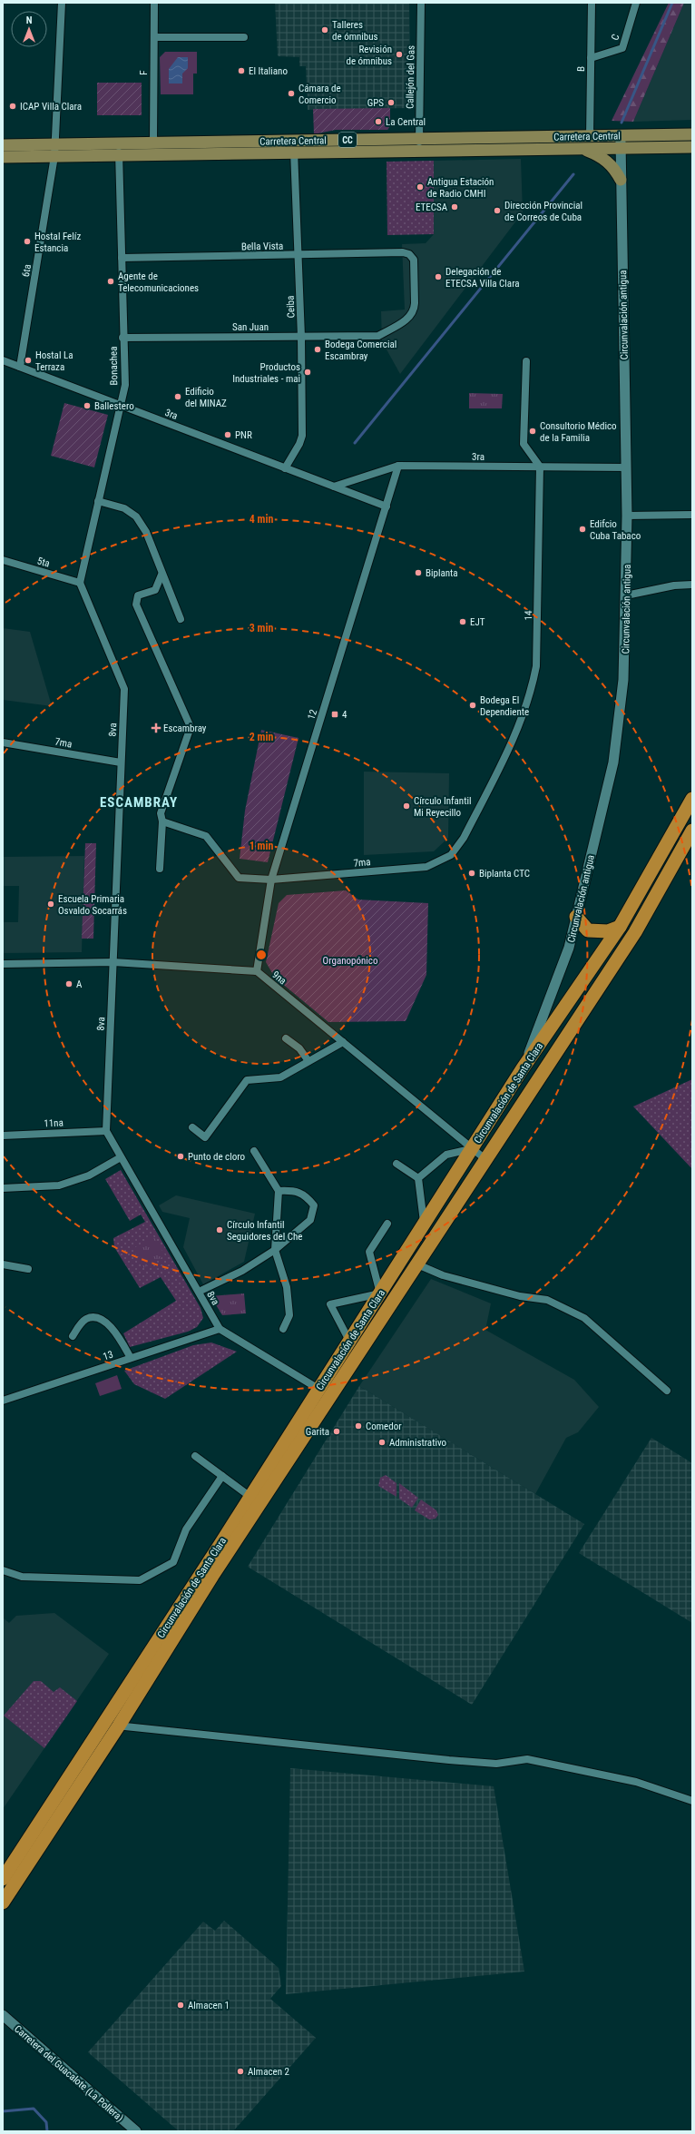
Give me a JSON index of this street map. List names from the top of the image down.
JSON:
{
  "streets": {
    "highway": ["Circunvalación de Santa Clara"],
    "main road": ["Carretera Central", "CC"],
    "street": [
      "C",
      "B",
      "F",
      "Callejón del Gas",
      "Bella Vista",
      "6ta",
      "Ceiba",
      "Circunvalación antigua",
      "San Juan",
      "Bonachea",
      "3ra",
      "5ta",
      "14",
      "12",
      "8va",
      "7ma",
      "9na",
      "11na",
      "13",
      "Carretera del Guacalote (La Pollera)"
    ]
  },
  "crossings": [
    ["C", "B"],
    ["B", "Carretera Central"],
    ["F", "Carretera Central"],
    ["Callejón del Gas", "Carretera Central"],
    ["Carretera Central", "6ta"],
    ["Carretera Central", "Ceiba"],
    ["Carretera Central", "Circunvalación antigua"],
    ["Carretera Central", "Bonachea"],
    ["Bella Vista", "Ceiba"],
    ["Bella Vista", "San Juan"],
    ["Bella Vista", "Bonachea"],
    ["6ta", "3ra"],
    ["Ceiba", "San Juan"],
    ["Ceiba", "3ra"],
    ["Circunvalación antigua", "3ra"],
    ["Circunvalación antigua", "Circunvalación de Santa Clara"],
    ["San Juan", "Bonachea"],
    ["Bonachea", "3ra"],
    ["Bonachea", "5ta"],
    ["Bonachea", "8va"],
    ["3ra", "14"],
    ["3ra", "12"],
    ["5ta", "8va"],
    ["14", "7ma"],
    ["12", "7ma"],
    ["12", "9na"],
    ["8va", "7ma"],
    ["8va", "9na"],
    ["8va", "Circunvalación de Santa Clara"],
    ["8va", "11na"],
    ["8va", "13"],
    ["9na", "Circunvalación de Santa Clara"]
  ],
  "districts": ["ESCAMBRAY"],
  "parks": ["Organopónico"],
  "places": {
    "other": [
      "Talleres de ómnibus",
      "Revisión de ómnibus",
      "El Italiano",
      "Cámara de Comercio",
      "GPS",
      "ICAP Villa Clara",
      "La Central",
      "Antigua Estación de Radio CMHI",
      "ETECSA",
      "Dirección Provincial de Correos de Cuba",
      "Hostal Felíz Estancia",
      "Delegación de ETECSA Villa Clara",
      "Agente de Telecomunicaciones",
      "Bodega Comercial Escambray",
      "Hostal La Terraza",
      "Productos Industriales - mai",
      "Edificio del MINAZ",
      "Ballestero",
      "Consultorio Médico de la Familia",
      "PNR",
      "Edifcio Cuba Tabaco",
      "Biplanta",
      "EJT",
      "Bodega El Dependiente",
      "Círculo Infantil Mi Reyecillo",
      "Biplanta CTC",
      "Escuela Primaria Osvaldo Socarrás",
      "A",
      "Punto de cloro",
      "Círculo Infantil Seguidores del Che",
      "Comedor",
      "Garita",
      "Administrativo",
      "Almacen 1",
      "Almacen 2"
    ],
    "transit": ["4"],
    "health": ["Escambray"]
  },
  "north": "top",
  "rings": [
    "4 min",
    "3 min",
    "2 min",
    "1 min"
  ]
}
